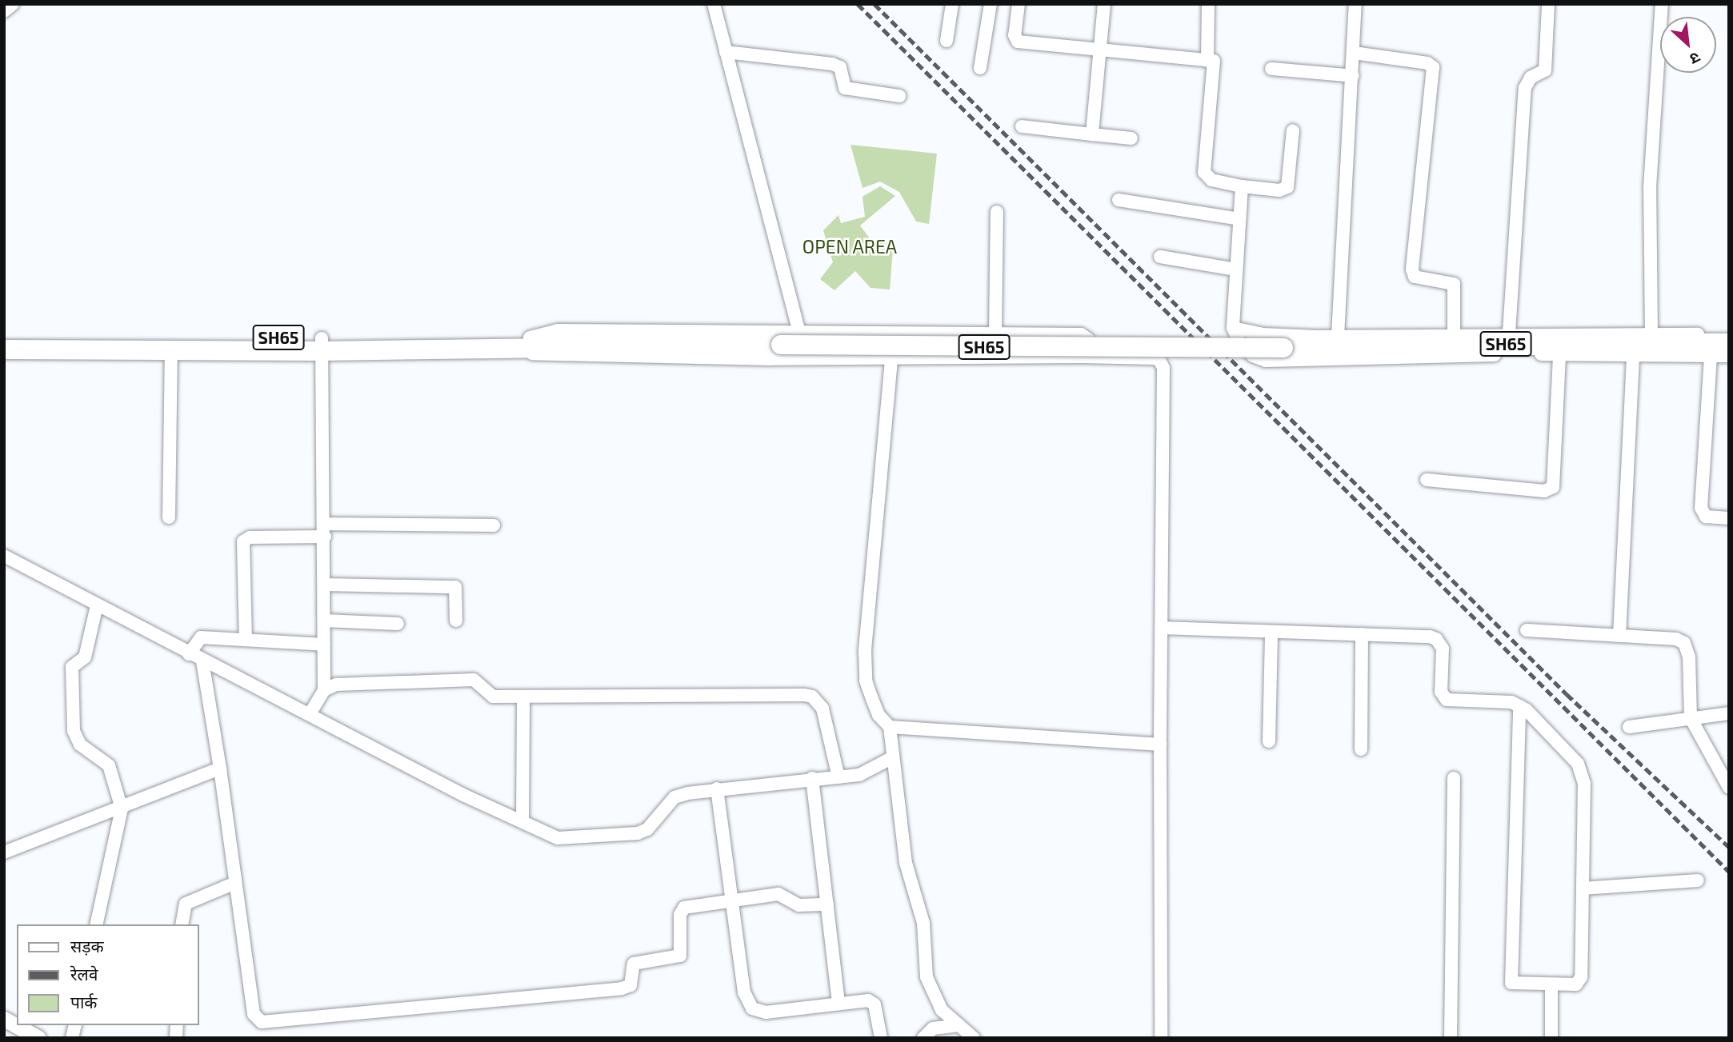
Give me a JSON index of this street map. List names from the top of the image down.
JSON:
{
  "streets": {
    "main road": ["SH65"]
  },
  "parks": ["OPEN AREA"],
  "legend": ["सड़क", "रेलवे", "पार्क"],
  "north": "bottom right"
}
